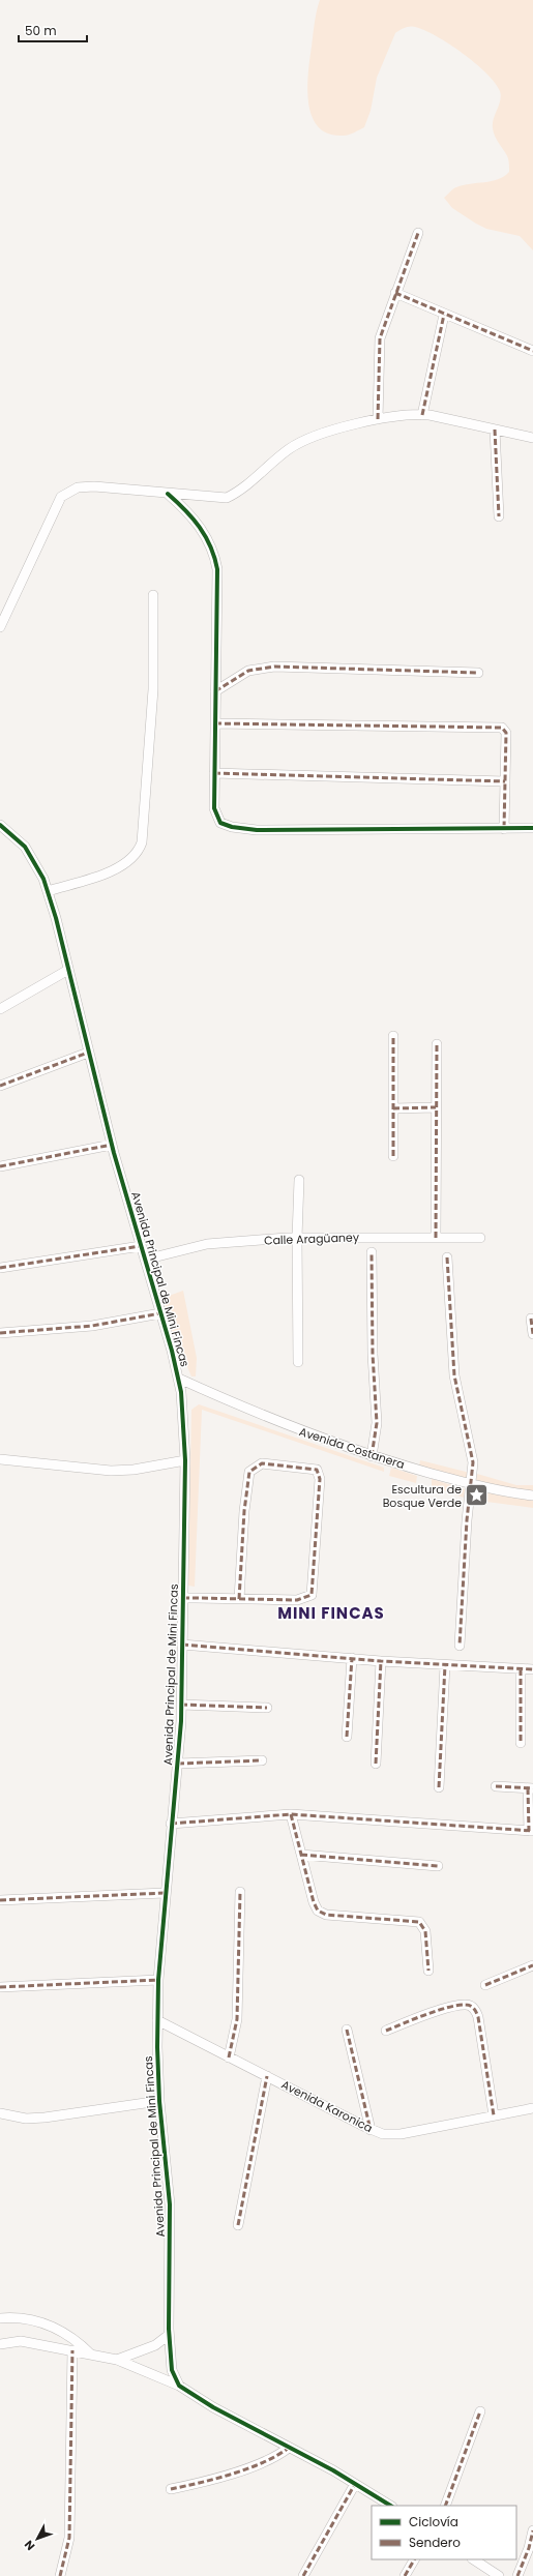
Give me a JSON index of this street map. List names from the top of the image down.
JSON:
{
  "streets": {
    "street": [
      "Calle Aragüaney",
      "Avenida Principal de Mini Fincas",
      "Avenida Costanera",
      "Avenida Karonica"
    ]
  },
  "crossings": [
    ["Calle Aragüaney", "Avenida Principal de Mini Fincas"],
    ["Avenida Principal de Mini Fincas", "Avenida Costanera"],
    ["Avenida Principal de Mini Fincas", "Avenida Karonica"]
  ],
  "districts": ["MINI FINCAS"],
  "places": {
    "place": ["Escultura de Bosque Verde"]
  },
  "legend": ["Ciclovía", "Sendero"],
  "scale_bar": "50 m",
  "north": "bottom left"
}
